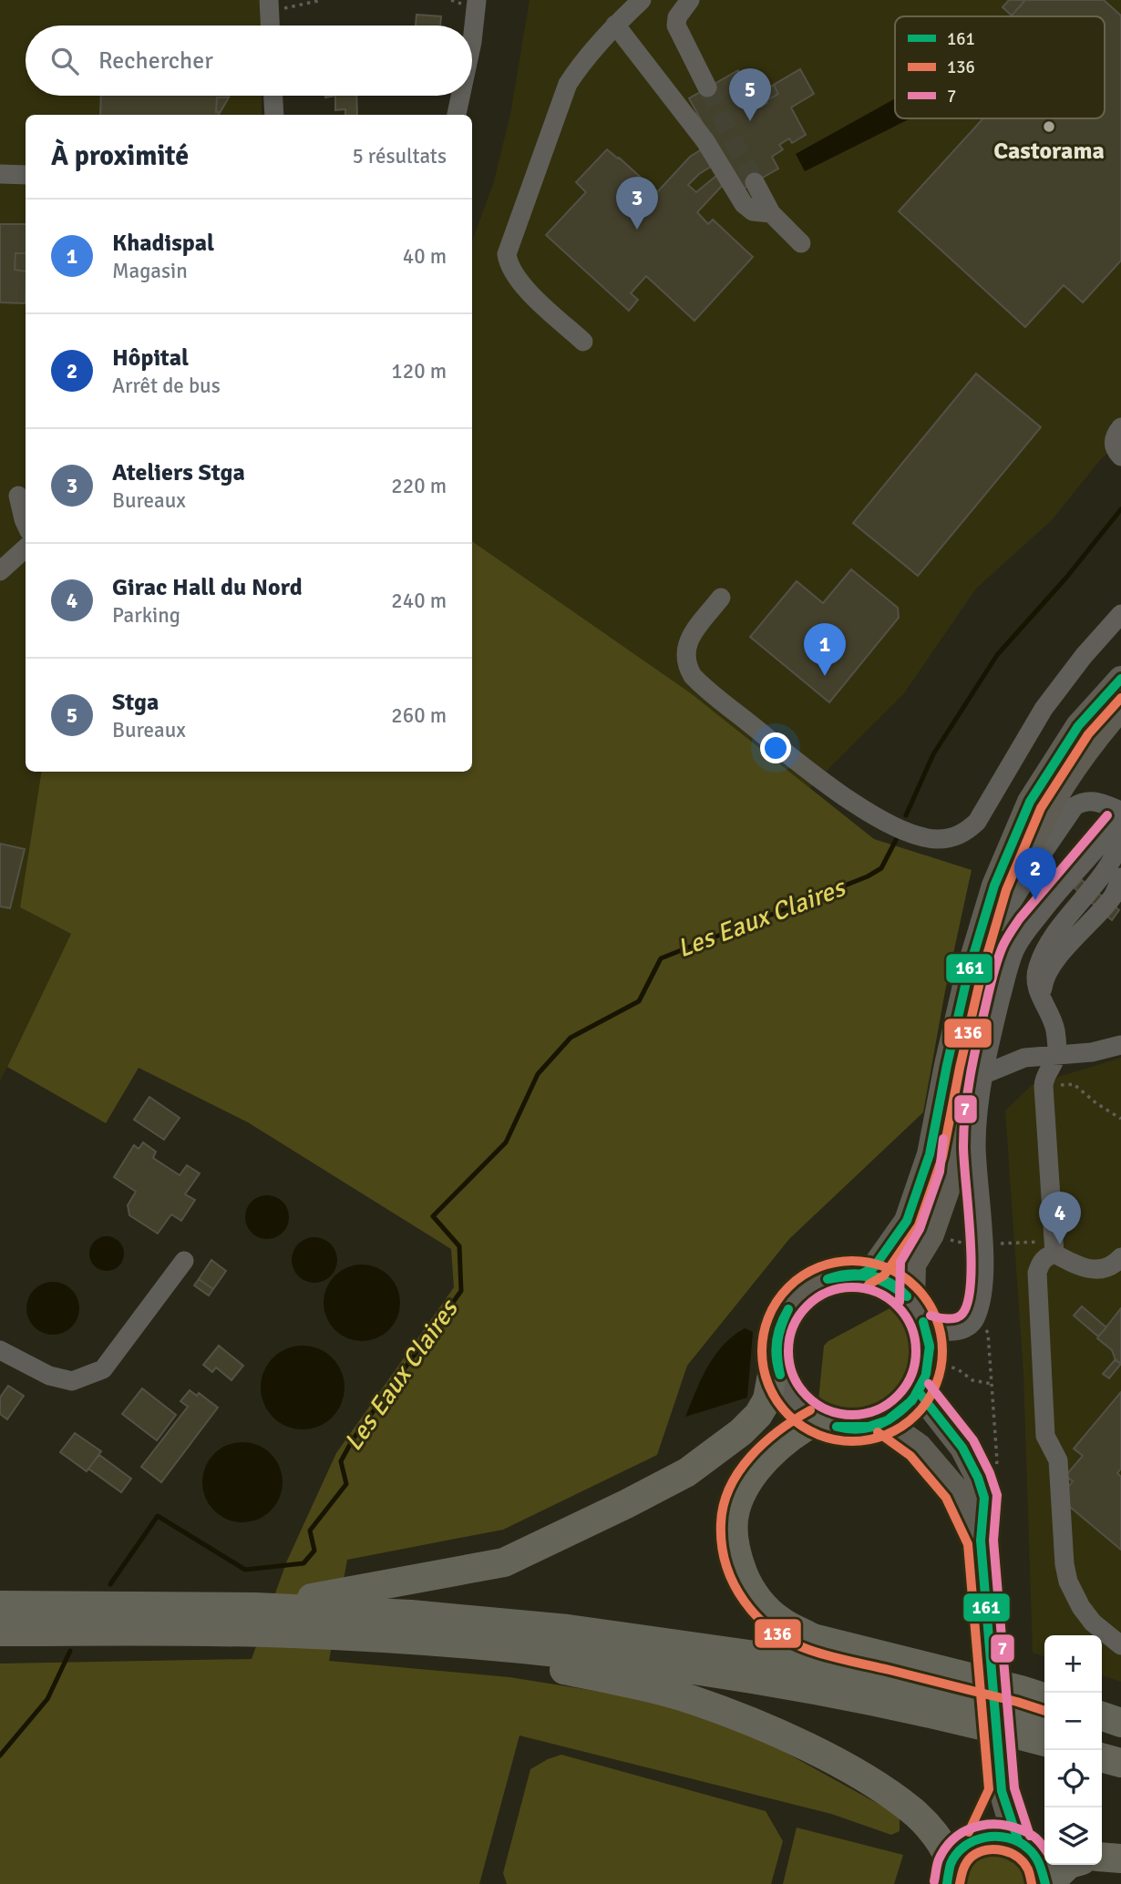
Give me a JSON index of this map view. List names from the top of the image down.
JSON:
{
  "water": ["Les Eaux Claires"],
  "places": ["Castorama"],
  "lines": ["transit line 161", "transit line 136", "transit line 7"],
  "legend": ["161", "136", "7"],
  "page": {
    "search": "Rechercher",
    "pins": [
      "5",
      "3",
      "1",
      "2",
      "4"
    ],
    "heading": ["À proximité", "5 résultats"],
    "list": [
      {
        "mark": "1",
        "name": "Khadispal",
        "note": "Magasin",
        "value": "40 m"
      },
      {
        "mark": "2",
        "name": "Hôpital",
        "note": "Arrêt de bus",
        "value": "120 m"
      },
      {
        "mark": "3",
        "name": "Ateliers Stga",
        "note": "Bureaux",
        "value": "220 m"
      },
      {
        "mark": "4",
        "name": "Girac Hall du Nord",
        "note": "Parking",
        "value": "240 m"
      },
      {
        "mark": "5",
        "name": "Stga",
        "note": "Bureaux",
        "value": "260 m"
      }
    ],
    "map_buttons": ["+", "−"]
  }
}
